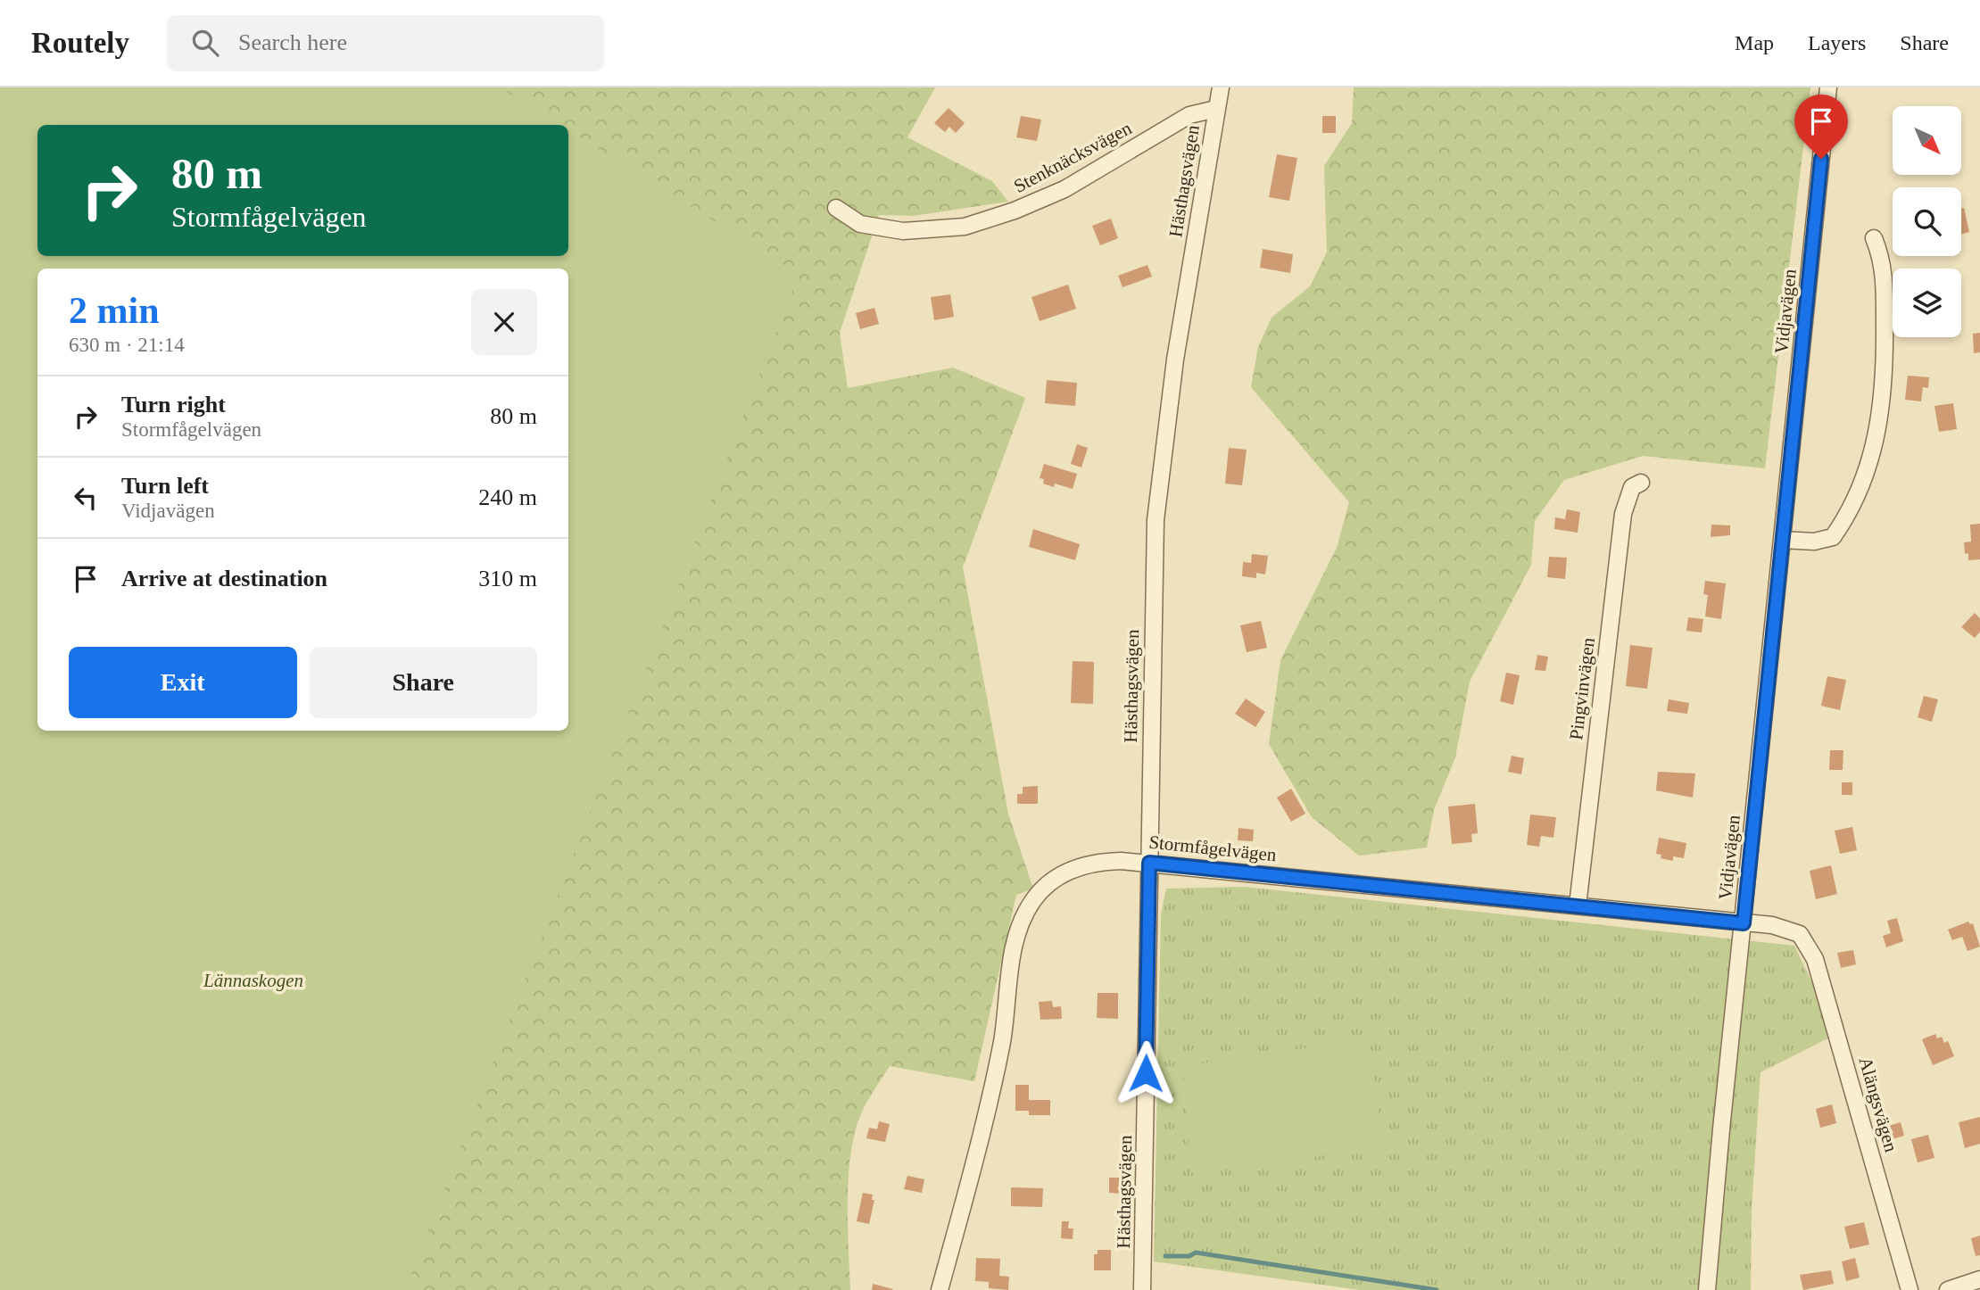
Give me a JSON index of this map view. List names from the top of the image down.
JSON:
{
  "streets": {
    "street": [
      "Stenknäcksvägen",
      "Hästhagsvägen",
      "Vidjavägen",
      "Pingvinvägen",
      "Stormfågelvägen",
      "Alängsvägen"
    ]
  },
  "crossings": [
    ["Stenknäcksvägen", "Hästhagsvägen"],
    ["Hästhagsvägen", "Stormfågelvägen"],
    ["Vidjavägen", "Stormfågelvägen"],
    ["Pingvinvägen", "Stormfågelvägen"],
    ["Stormfågelvägen", "Alängsvägen"]
  ],
  "parks": ["Lännaskogen"],
  "north": "bottom right",
  "page": {
    "header": "Routely",
    "search": "Search here",
    "nav": ["Map", "Layers", "Share"],
    "turn": ["80 m", "Stormfågelvägen"],
    "heading": ["2 min", "630 m · 21:14"],
    "list": [
      {
        "name": "Turn right",
        "note": "Stormfågelvägen",
        "value": "80 m"
      },
      {
        "name": "Turn left",
        "note": "Vidjavägen",
        "value": "240 m"
      },
      {
        "name": "Arrive at destination",
        "value": "310 m"
      }
    ],
    "buttons": ["Exit", "Share"]
  }
}
